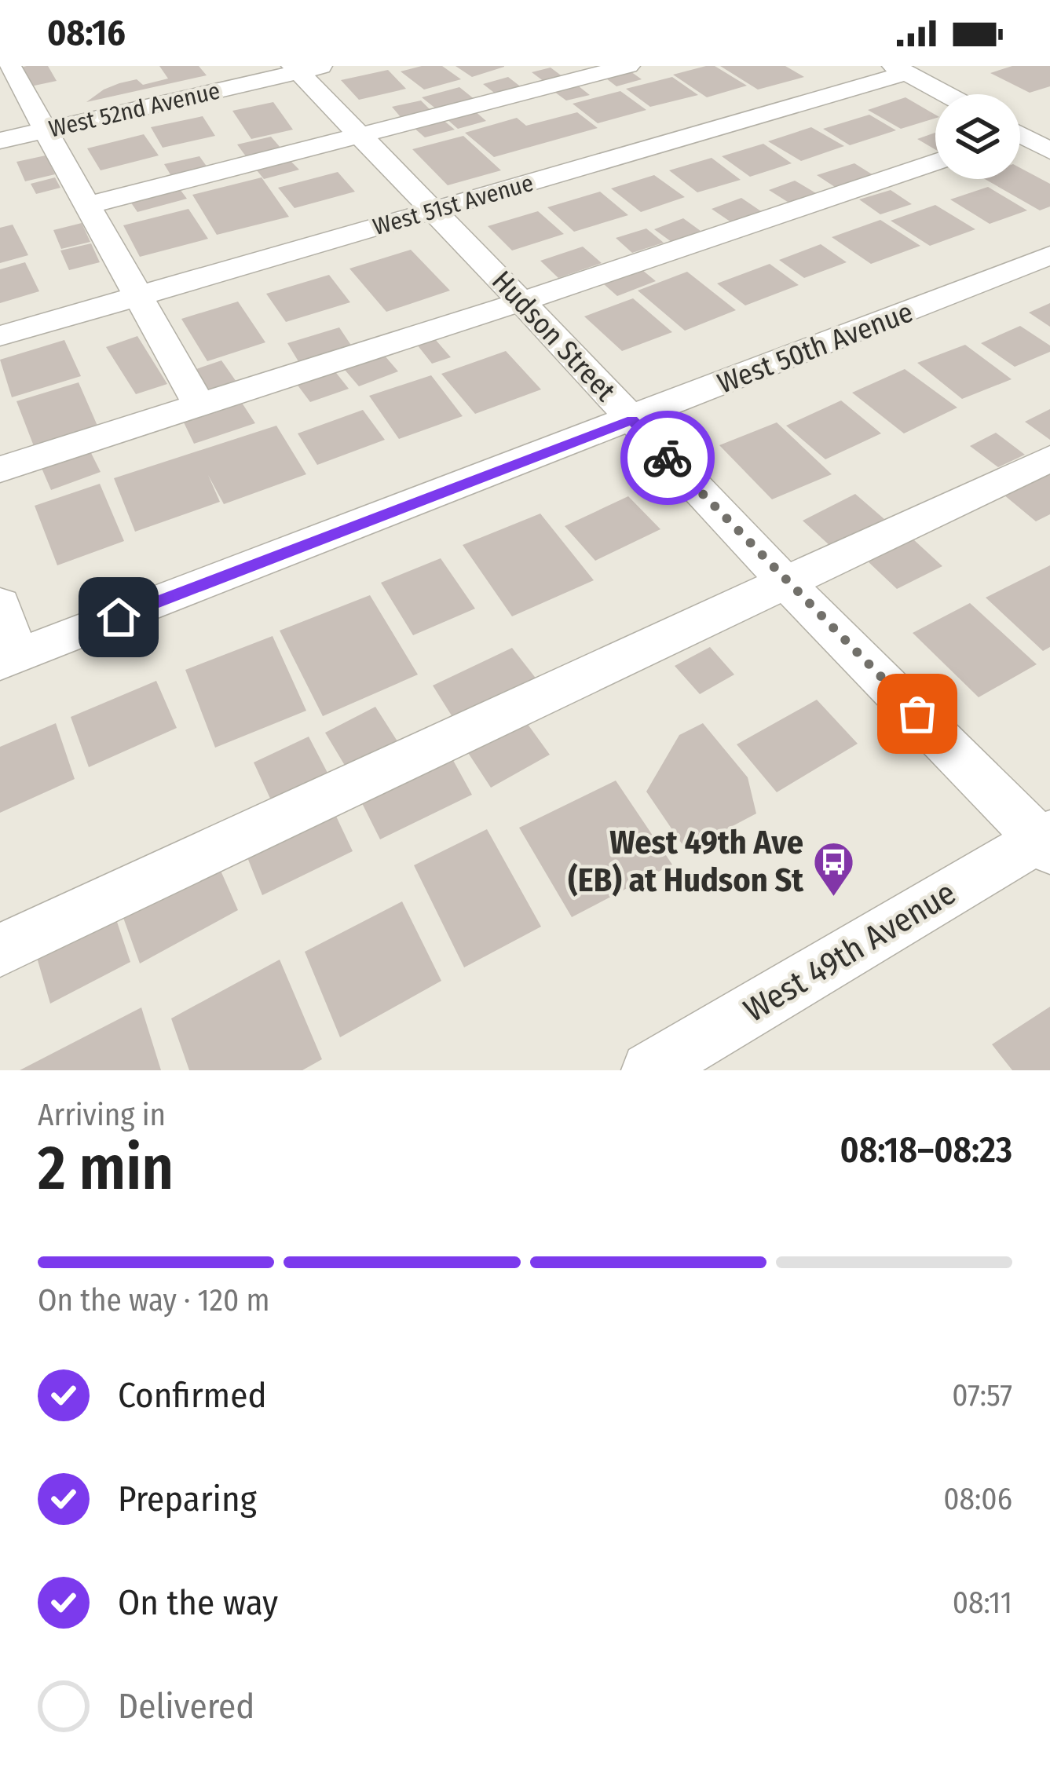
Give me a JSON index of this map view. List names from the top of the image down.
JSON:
{
  "streets": {
    "street": [
      "West 52nd Avenue",
      "West 51st Avenue",
      "Hudson Street",
      "West 50th Avenue",
      "West 49th Avenue"
    ]
  },
  "crossings": [
    ["West 52nd Avenue", "Hudson Street"],
    ["West 51st Avenue", "Hudson Street"],
    ["Hudson Street", "West 50th Avenue"],
    ["Hudson Street", "West 49th Avenue"]
  ],
  "places": {
    "bus stop": ["West 49th Ave (EB) at Hudson St"]
  },
  "page": {
    "status": "08:16",
    "heading": ["2 min", "Arriving in", "08:18–08:23"],
    "bar": "On the way · 120 m",
    "list": [
      ["Confirmed", "07:57"],
      ["Preparing", "08:06"],
      ["On the way", "08:11"],
      "Delivered"
    ]
  }
}
